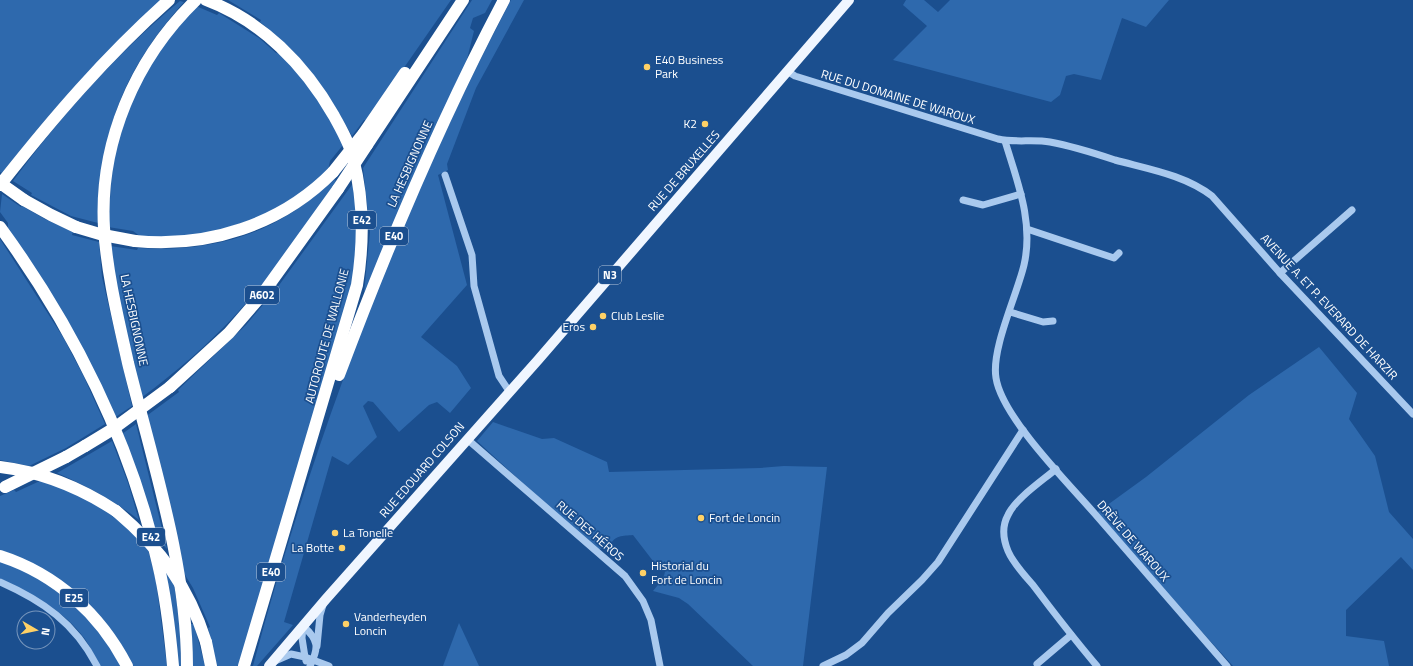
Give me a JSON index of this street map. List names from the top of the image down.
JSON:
{
  "streets": {
    "highway": [
      "LA HESBIGNONNE",
      "E42",
      "E40",
      "A602",
      "AUTOROUTE DE WALLONIE",
      "E25"
    ],
    "main road": ["RUE DE BRUXELLES", "N3", "RUE EDOUARD COLSON"],
    "street": [
      "RUE DU DOMAINE DE WAROUX",
      "AVENUE A. ET P. EVERARD DE HARZIR",
      "RUE DES HÉROS",
      "DRÈVE DE WAROUX"
    ]
  },
  "crossings": [
    ["RUE DU DOMAINE DE WAROUX", "RUE DE BRUXELLES"],
    ["RUE DU DOMAINE DE WAROUX", "AVENUE A. ET P. EVERARD DE HARZIR"],
    ["LA HESBIGNONNE", "E40"],
    ["LA HESBIGNONNE", "AUTOROUTE DE WALLONIE"],
    ["RUE DE BRUXELLES", "RUE EDOUARD COLSON"],
    ["E40", "AUTOROUTE DE WALLONIE"],
    ["RUE EDOUARD COLSON", "RUE DES HÉROS"]
  ],
  "places": [
    "E40 Business Park",
    "K2",
    "Club Leslie",
    "Eros",
    "Fort de Loncin",
    "La Tonelle",
    "La Botte",
    "Historial du Fort de Loncin",
    "Vanderheyden Loncin"
  ],
  "north": "right"
}
